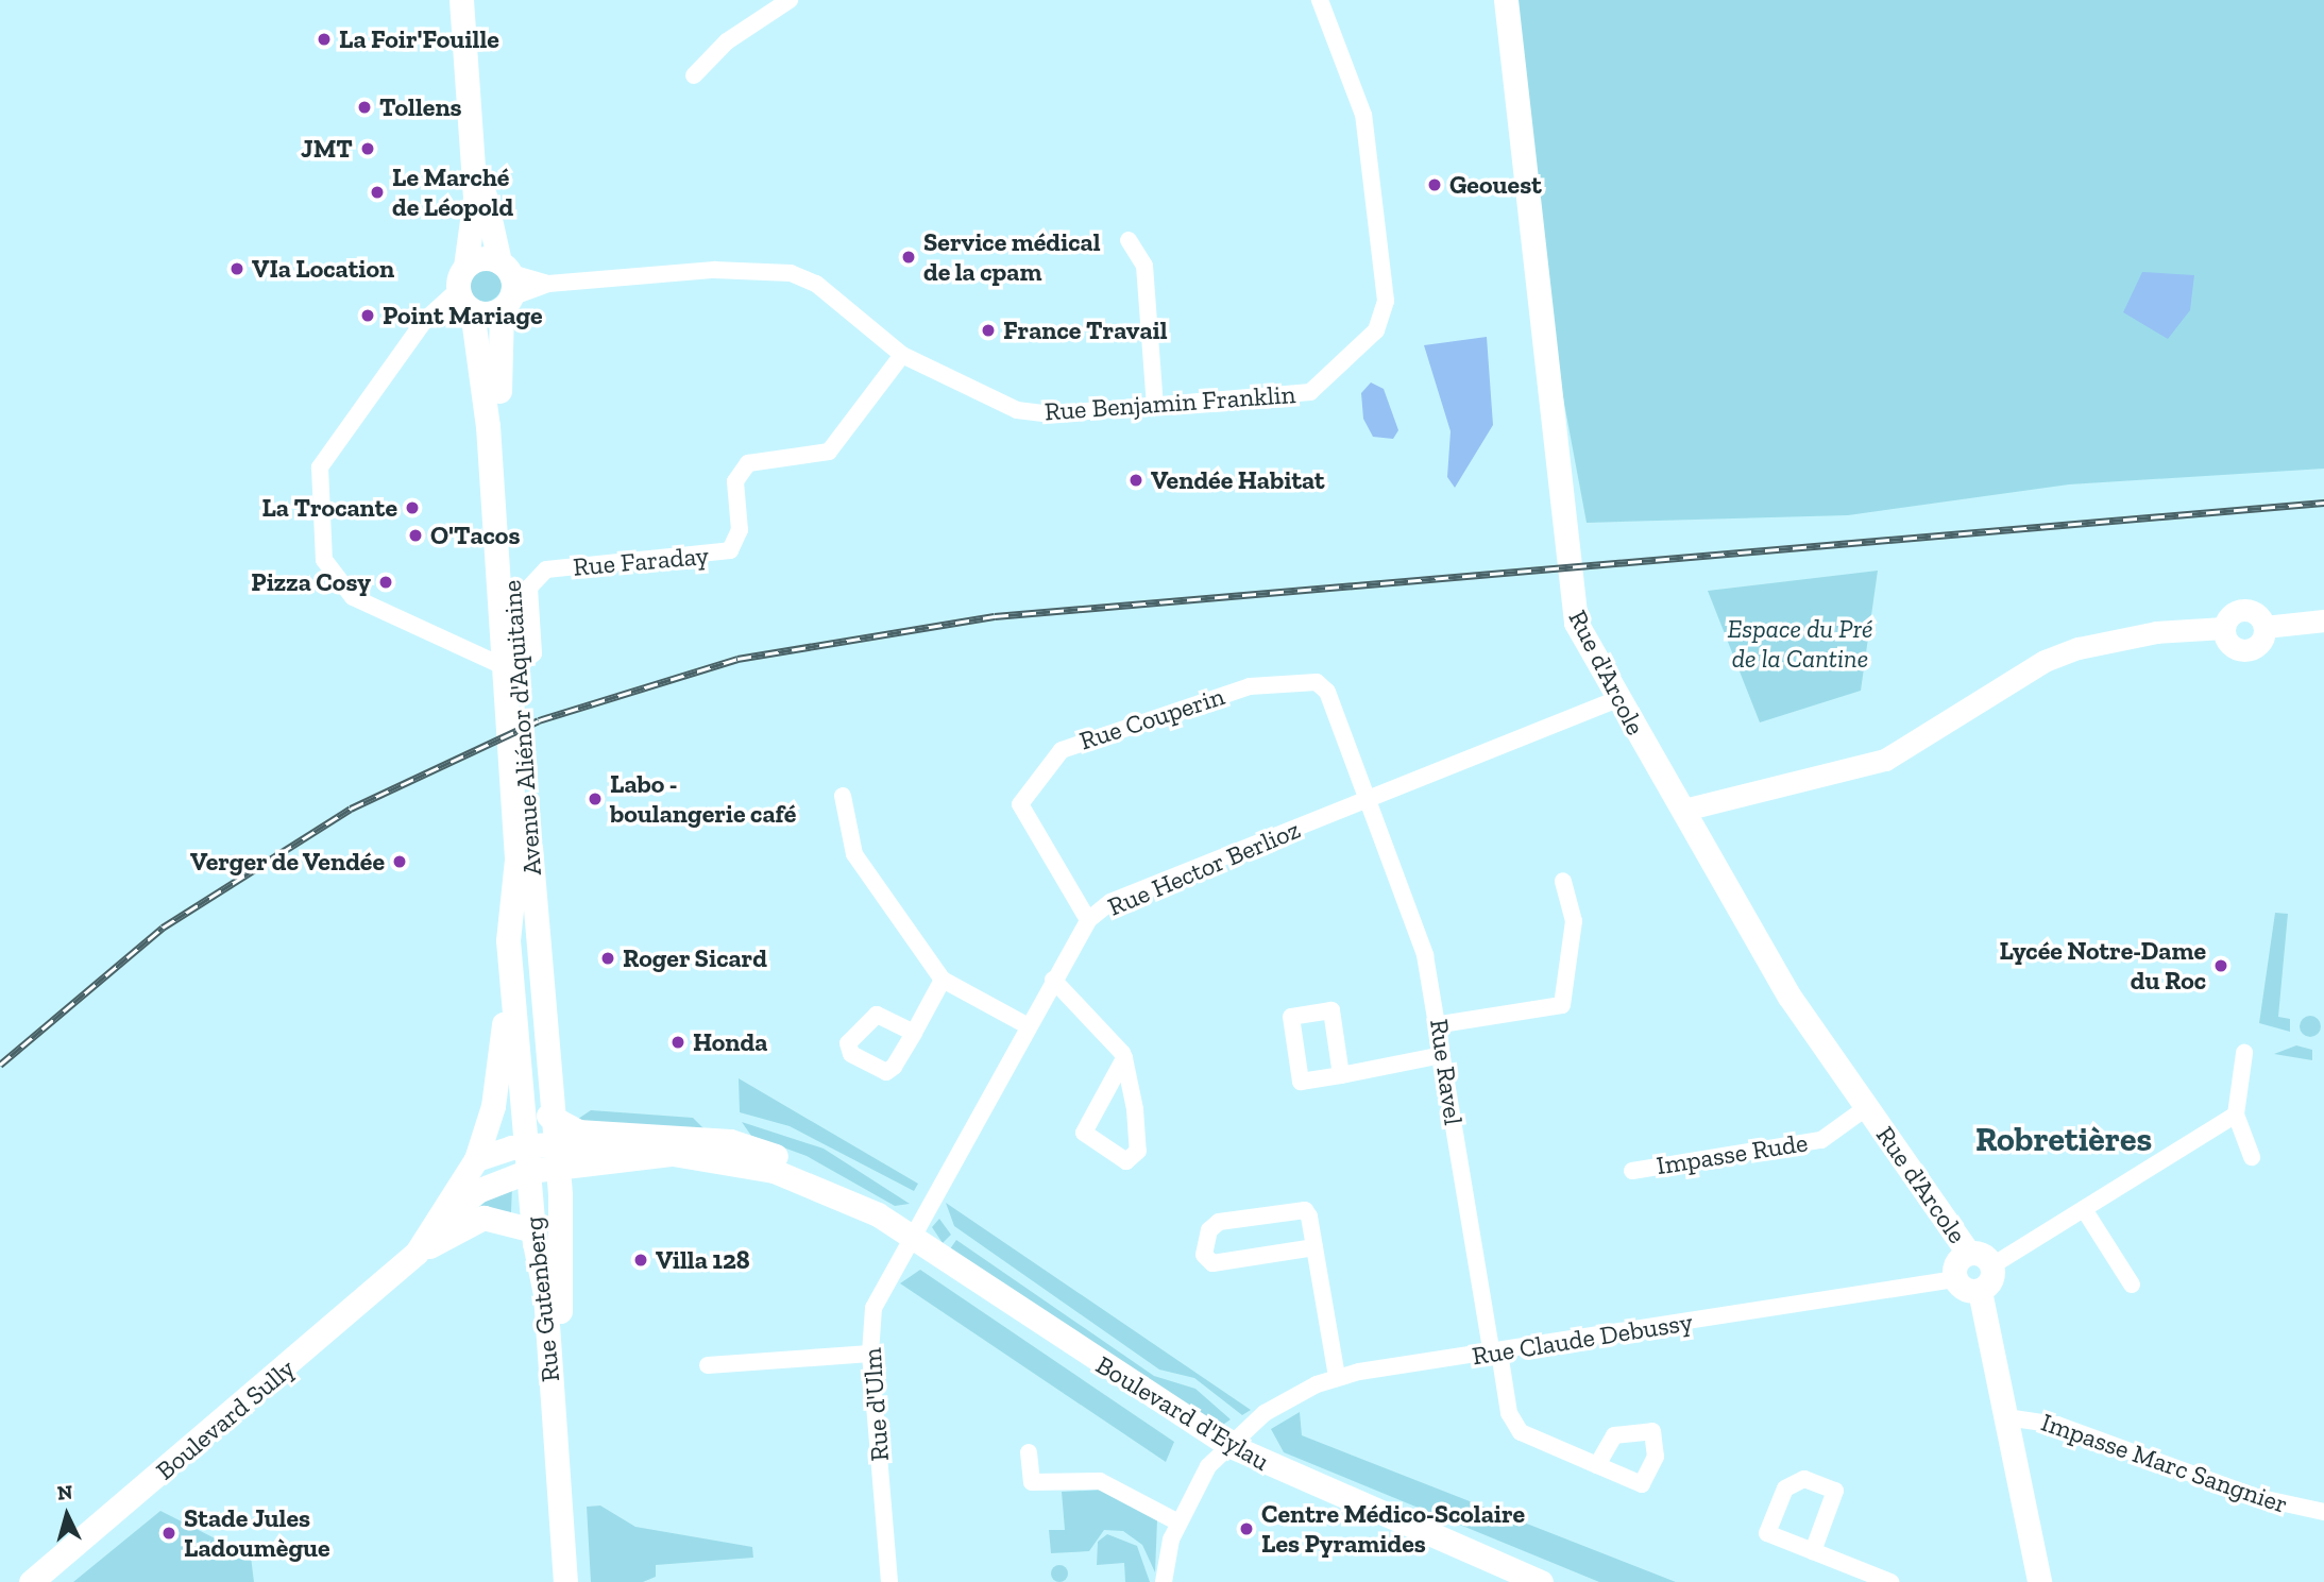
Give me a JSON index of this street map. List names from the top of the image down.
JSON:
{
  "streets": {
    "main road": [
      "Rue d'Arcole",
      "Avenue Aliénor d'Aquitaine",
      "Rue Gutenberg",
      "Boulevard d'Eylau",
      "Boulevard Sully"
    ],
    "street": [
      "Rue Benjamin Franklin",
      "Rue Faraday",
      "Rue Couperin",
      "Rue Hector Berlioz",
      "Rue Ravel",
      "Impasse Rude",
      "Rue Claude Debussy",
      "Rue d'Ulm",
      "Impasse Marc Sangnier"
    ]
  },
  "crossings": [
    ["Rue Benjamin Franklin", "Rue Faraday"],
    ["Rue Benjamin Franklin", "Avenue Aliénor d'Aquitaine"],
    ["Rue Faraday", "Avenue Aliénor d'Aquitaine"],
    ["Rue d'Arcole", "Rue Hector Berlioz"],
    ["Rue d'Arcole", "Impasse Rude"],
    ["Rue d'Arcole", "Rue Claude Debussy"],
    ["Rue Couperin", "Rue Hector Berlioz"],
    ["Rue Couperin", "Rue Ravel"],
    ["Avenue Aliénor d'Aquitaine", "Rue Gutenberg"],
    ["Avenue Aliénor d'Aquitaine", "Boulevard d'Eylau"],
    ["Avenue Aliénor d'Aquitaine", "Boulevard Sully"],
    ["Rue Hector Berlioz", "Rue Ravel"],
    ["Rue Hector Berlioz", "Rue d'Ulm"],
    ["Rue Hector Berlioz", "Boulevard d'Eylau"],
    ["Rue Ravel", "Rue Claude Debussy"],
    ["Rue Gutenberg", "Boulevard d'Eylau"],
    ["Rue Gutenberg", "Boulevard Sully"],
    ["Rue Claude Debussy", "Boulevard d'Eylau"],
    ["Rue d'Ulm", "Boulevard d'Eylau"],
    ["Boulevard d'Eylau", "Boulevard Sully"]
  ],
  "districts": ["Robretières"],
  "parks": ["Espace du Pré de la Cantine"],
  "places": [
    "La Foir'Fouille",
    "Tollens",
    "JMT",
    "Geouest",
    "Le Marché de Léopold",
    "Service médical de la cpam",
    "VIa Location",
    "Point Mariage",
    "France Travail",
    "Vendée Habitat",
    "La Trocante",
    "O'Tacos",
    "Pizza Cosy",
    "Labo - boulangerie café",
    "Verger de Vendée",
    "Roger Sicard",
    "Lycée Notre-Dame du Roc",
    "Honda",
    "Villa 128",
    "Centre Médico-Scolaire Les Pyramides",
    "Stade Jules Ladoumègue"
  ],
  "north": "top"
}
